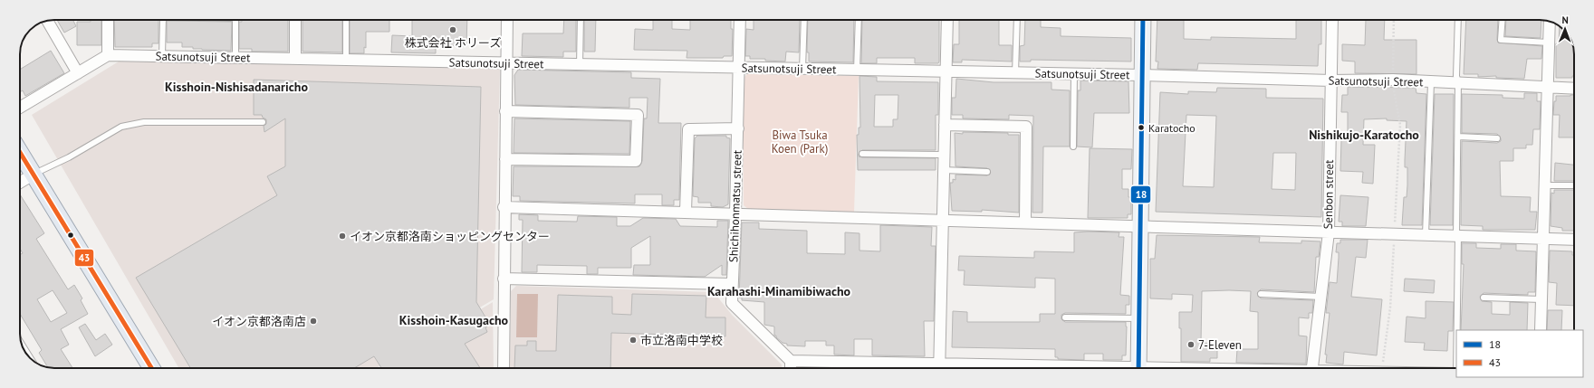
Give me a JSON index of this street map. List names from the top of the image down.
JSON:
{
  "streets": {
    "street": ["Satsunotsuji Street", "Senbon street", "Shichihonmatsu street"]
  },
  "crossings": [
    ["Satsunotsuji Street", "Senbon street"],
    ["Satsunotsuji Street", "Shichihonmatsu street"]
  ],
  "districts": [
    "Kisshoin-Nishisadanaricho",
    "Nishikujo-Karatocho",
    "Karahashi-Minamibiwacho",
    "Kisshoin-Kasugacho"
  ],
  "parks": ["Biwa Tsuka Koen (Park)"],
  "places": [
    "株式会社 ホリーズ",
    "Karatocho",
    "イオン京都洛南ショッピングセンター",
    "イオン京都洛南店",
    "市立洛南中学校",
    "7-Eleven"
  ],
  "lines": ["transit line 18", "transit line 43"],
  "legend": ["18", "43"],
  "north": "top"
}
